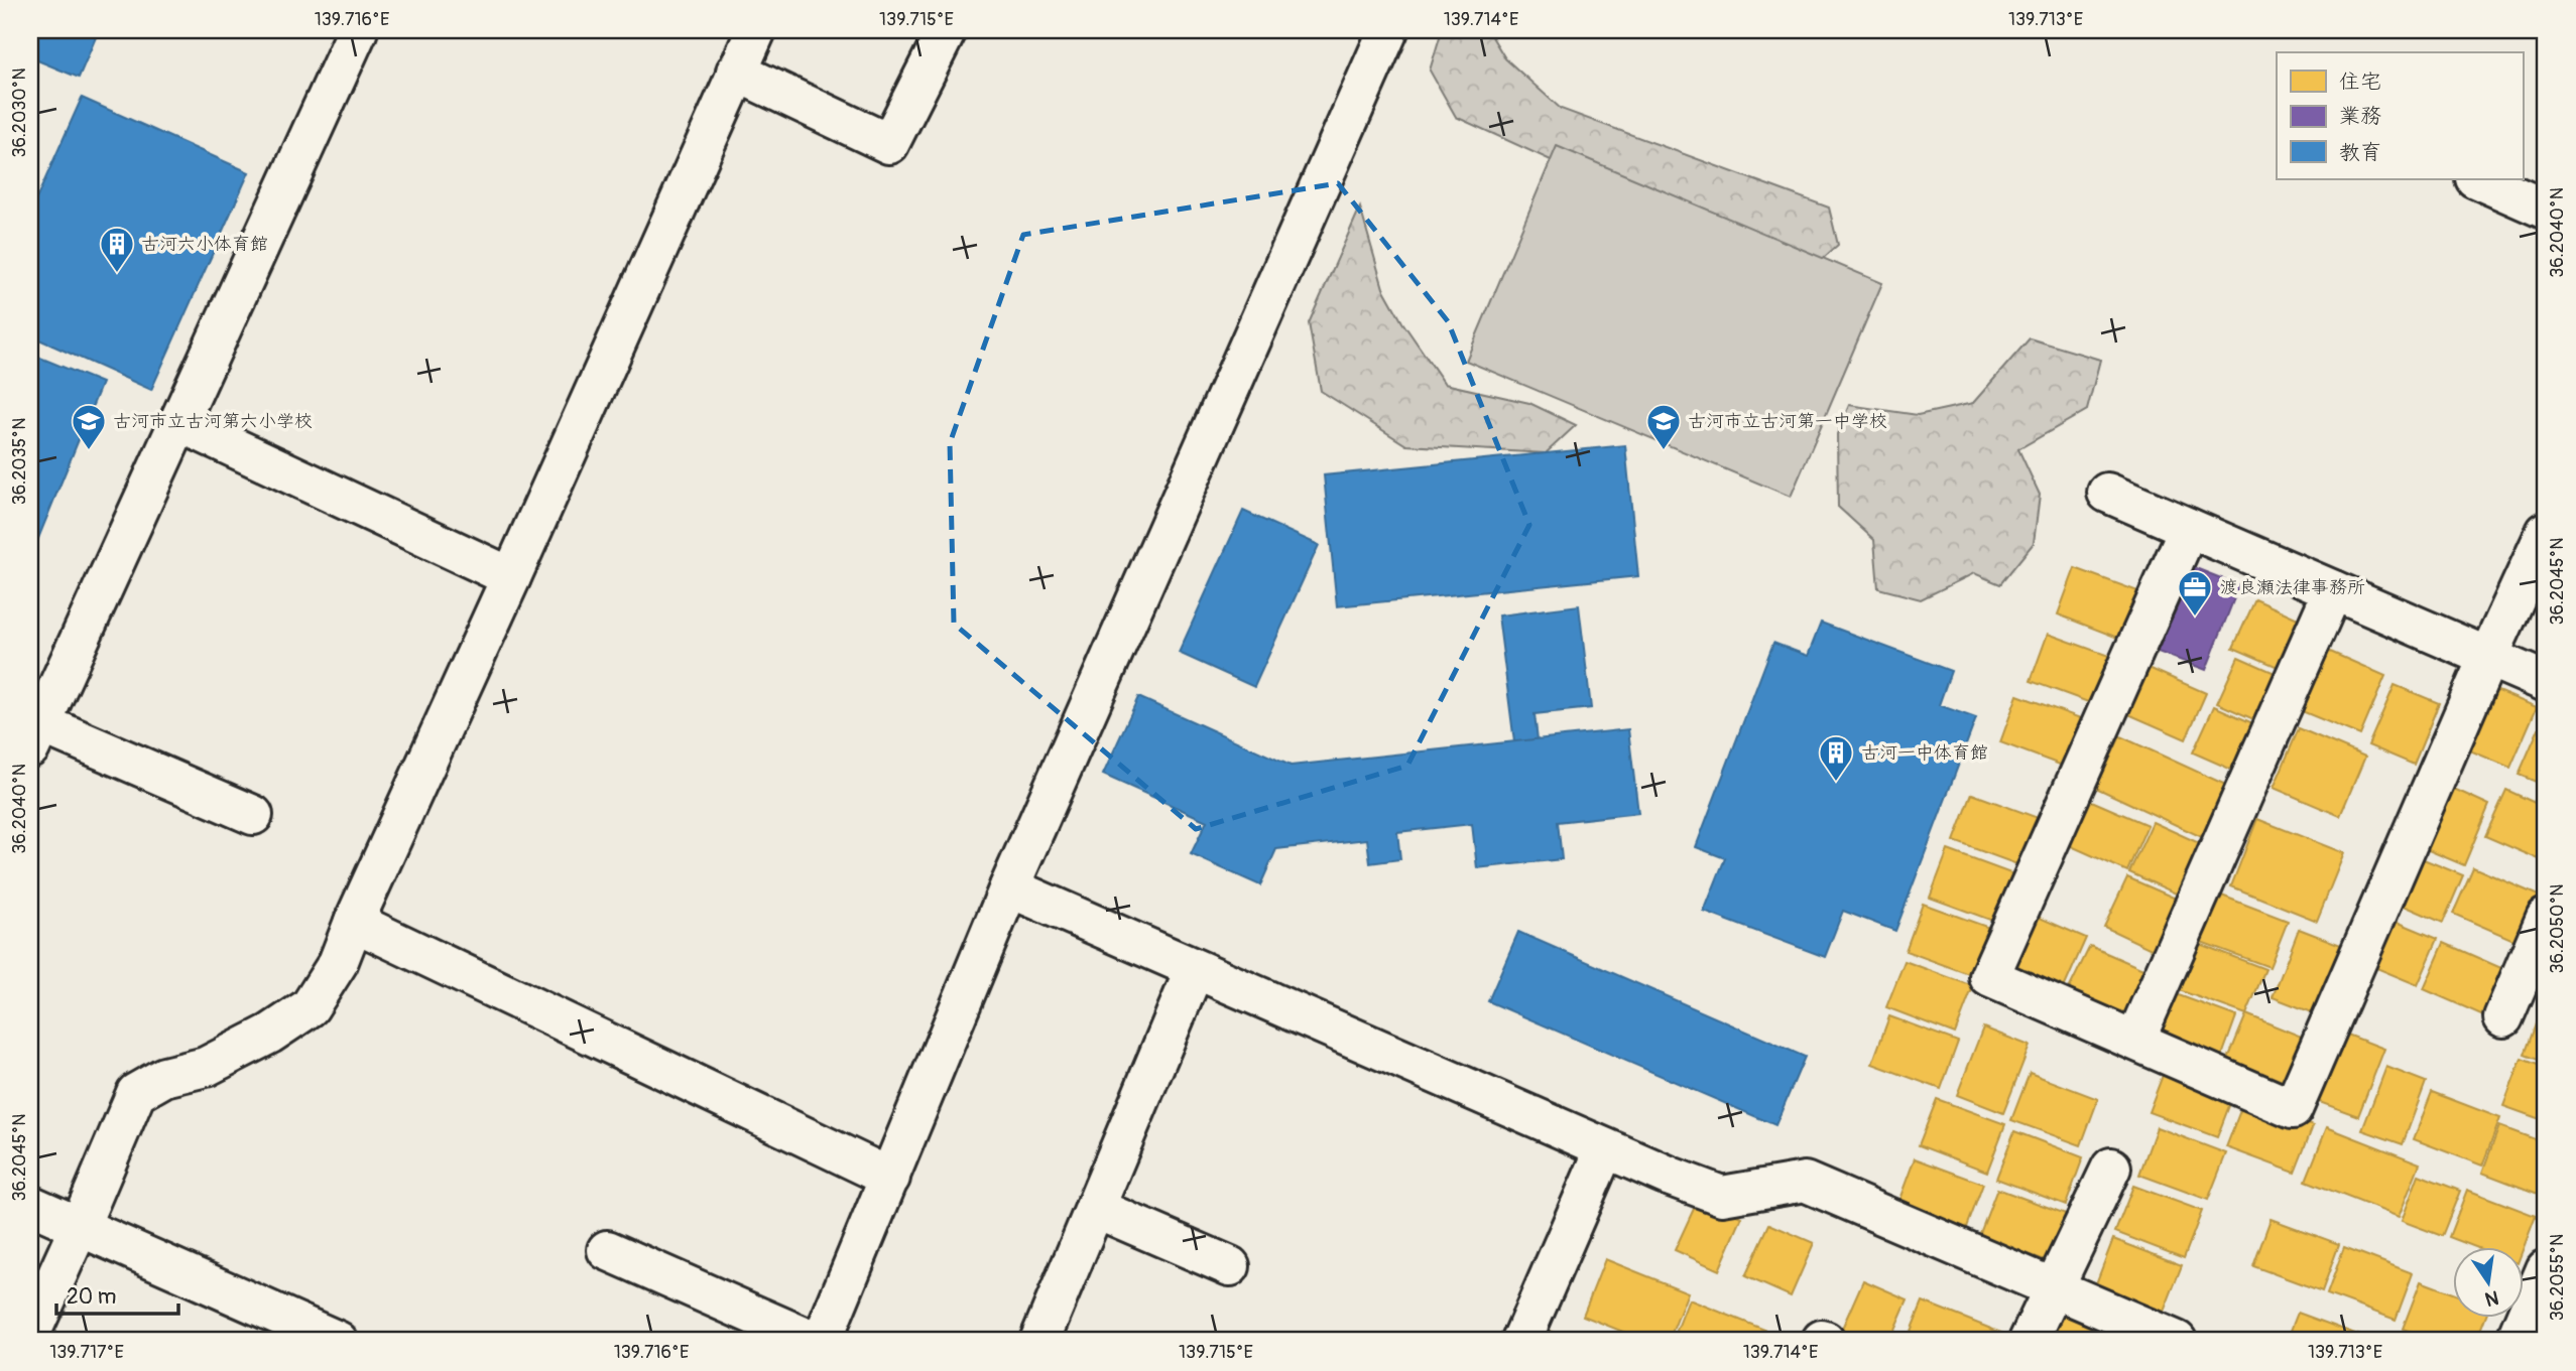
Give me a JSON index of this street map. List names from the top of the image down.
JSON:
{
  "places": {
    "building": ["古河六小体育館", "古河一中体育館"],
    "school or university": ["古河市立古河第六小学校", "古河市立古河第一中学校"],
    "office": ["渡良瀬法律事務所"]
  },
  "legend": ["住宅", "業務", "教育"],
  "scale_bar": "20 m",
  "north": "bottom",
  "coordinates": [
    "139.716°E",
    "139.715°E",
    "139.714°E",
    "139.713°E",
    "36.2030°N",
    "36.2040°N",
    "36.2035°N",
    "36.2045°N",
    "36.2050°N",
    "36.2055°N",
    "139.717°E"
  ]
}
